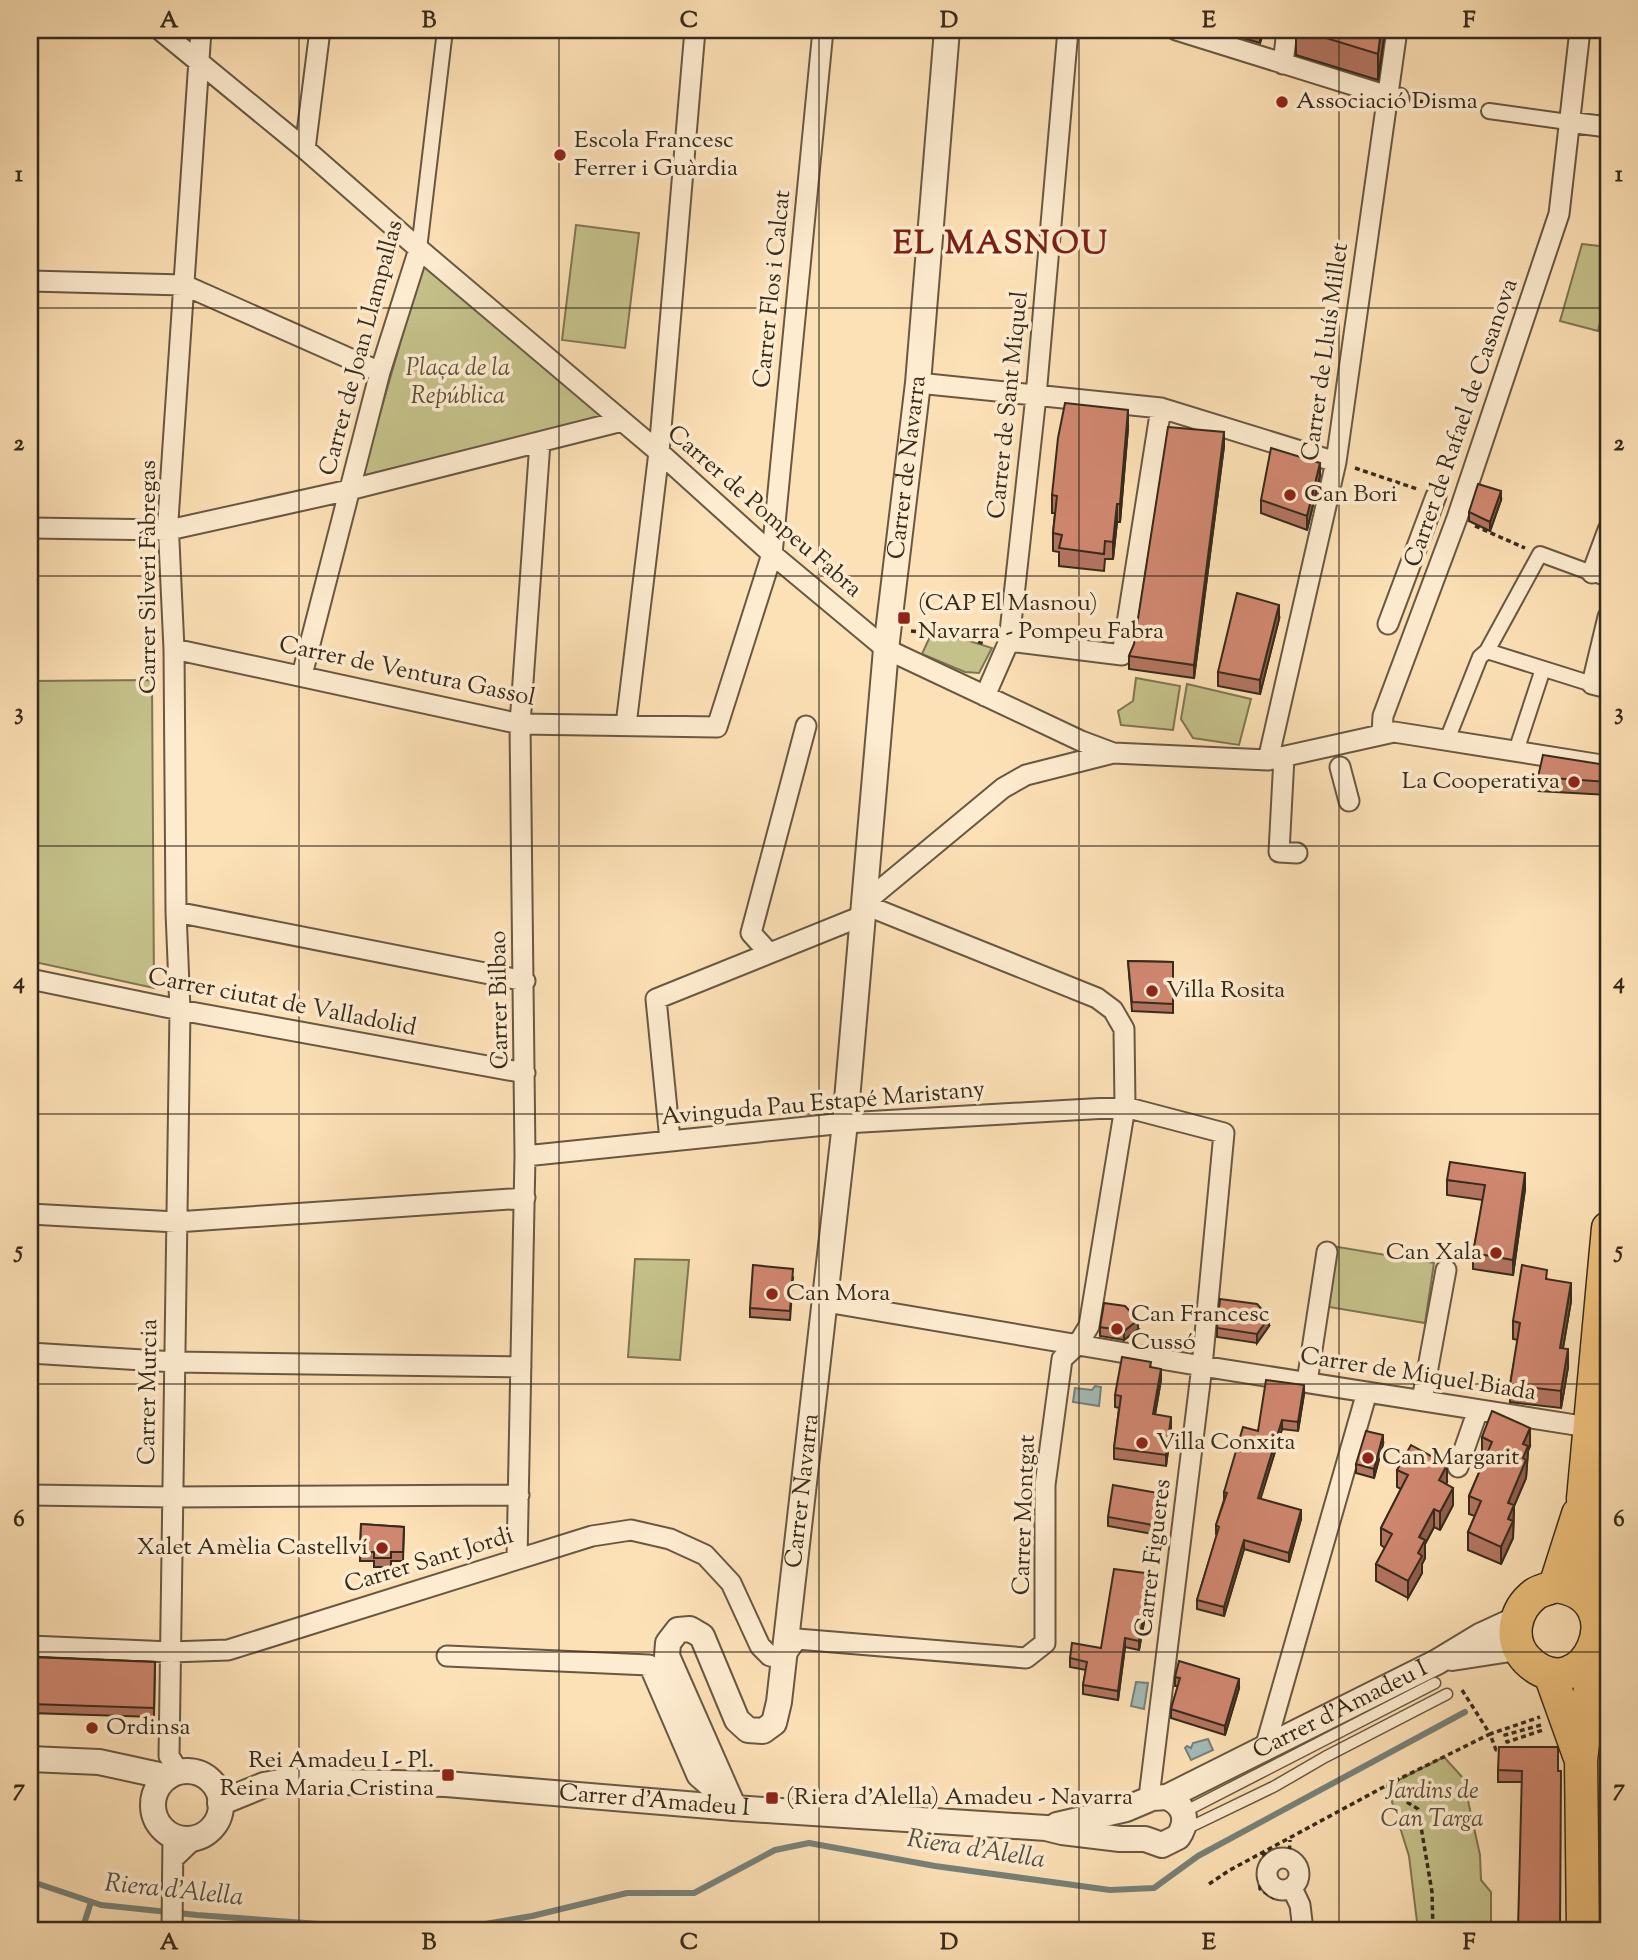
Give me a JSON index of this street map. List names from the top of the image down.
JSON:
{
  "streets": {
    "street": [
      "Carrer Flos i Calcat",
      "Carrer de Joan Llampallas",
      "Carrer de Lluís Millet",
      "Carrer de Sant Miquel",
      "Carrer de Rafael de Casanova",
      "Carrer de Navarra",
      "Carrer de Pompeu Fabra",
      "Carrer Silveri Fàbregas",
      "Carrer de Ventura Gassol",
      "Carrer Bilbao",
      "Carrer ciutat de Valladolid",
      "Avinguda Pau Estapé Maristany",
      "Carrer de Miquel Biada",
      "Carrer Murcia",
      "Carrer Navarra",
      "Carrer Montgat",
      "Carrer Figueres",
      "Carrer Sant Jordi",
      "Carrer d'Amadeu I"
    ]
  },
  "crossings": [
    ["Carrer Flos i Calcat", "Carrer de Pompeu Fabra"],
    ["Carrer Flos i Calcat", "Carrer de Ventura Gassol"],
    ["Carrer de Joan Llampallas", "Carrer de Pompeu Fabra"],
    ["Carrer de Joan Llampallas", "Carrer de Ventura Gassol"],
    ["Carrer de Sant Miquel", "Carrer de Pompeu Fabra"],
    ["Carrer de Navarra", "Carrer de Pompeu Fabra"],
    ["Carrer de Navarra", "Carrer Navarra"],
    ["Carrer de Navarra", "Carrer Montgat"],
    ["Carrer de Pompeu Fabra", "Carrer Silveri Fàbregas"],
    ["Carrer Silveri Fàbregas", "Carrer de Ventura Gassol"],
    ["Carrer Silveri Fàbregas", "Carrer ciutat de Valladolid"],
    ["Carrer Silveri Fàbregas", "Carrer Murcia"],
    ["Carrer de Ventura Gassol", "Carrer Bilbao"],
    ["Carrer Bilbao", "Carrer ciutat de Valladolid"],
    ["Carrer Bilbao", "Avinguda Pau Estapé Maristany"],
    ["Carrer Bilbao", "Carrer Sant Jordi"],
    ["Carrer ciutat de Valladolid", "Carrer Murcia"],
    ["Avinguda Pau Estapé Maristany", "Carrer Navarra"],
    ["Avinguda Pau Estapé Maristany", "Carrer Montgat"],
    ["Avinguda Pau Estapé Maristany", "Carrer Figueres"],
    ["Carrer de Miquel Biada", "Carrer Navarra"],
    ["Carrer de Miquel Biada", "Carrer Montgat"],
    ["Carrer de Miquel Biada", "Carrer Figueres"],
    ["Carrer Murcia", "Carrer Sant Jordi"],
    ["Carrer Navarra", "Carrer Montgat"],
    ["Carrer Navarra", "Carrer Sant Jordi"],
    ["Carrer Navarra", "Carrer d'Amadeu I"],
    ["Carrer Montgat", "Carrer Figueres"],
    ["Carrer Montgat", "Carrer Sant Jordi"],
    ["Carrer Figueres", "Carrer d'Amadeu I"]
  ],
  "districts": ["EL MASNOU"],
  "water": ["Riera d'Alella"],
  "parks": ["Plaça de la República", "Jardins de Can Targa"],
  "places": {
    "other": [
      "Associació Disma",
      "Escola Francesc Ferrer i Guàrdia",
      "Can Bori",
      "La Cooperativa",
      "Villa Rosita",
      "Can Xala",
      "Can Mora",
      "Can Francesc Cussó",
      "Villa Conxita",
      "Can Margarit",
      "Xalet Amèlia Castellví",
      "Ordinsa"
    ],
    "transit": ["(CAP El Masnou) Navarra - Pompeu Fabra", "Rei Amadeu I - Pl. Reina Maria Cristina", "(Riera d'Alella) Amadeu - Navarra"]
  },
  "grid": {
    "columns": [
      "A",
      "B",
      "C",
      "D",
      "E",
      "F"
    ],
    "rows": [
      "1",
      "2",
      "3",
      "4",
      "5",
      "6",
      "7"
    ]
  }
}
